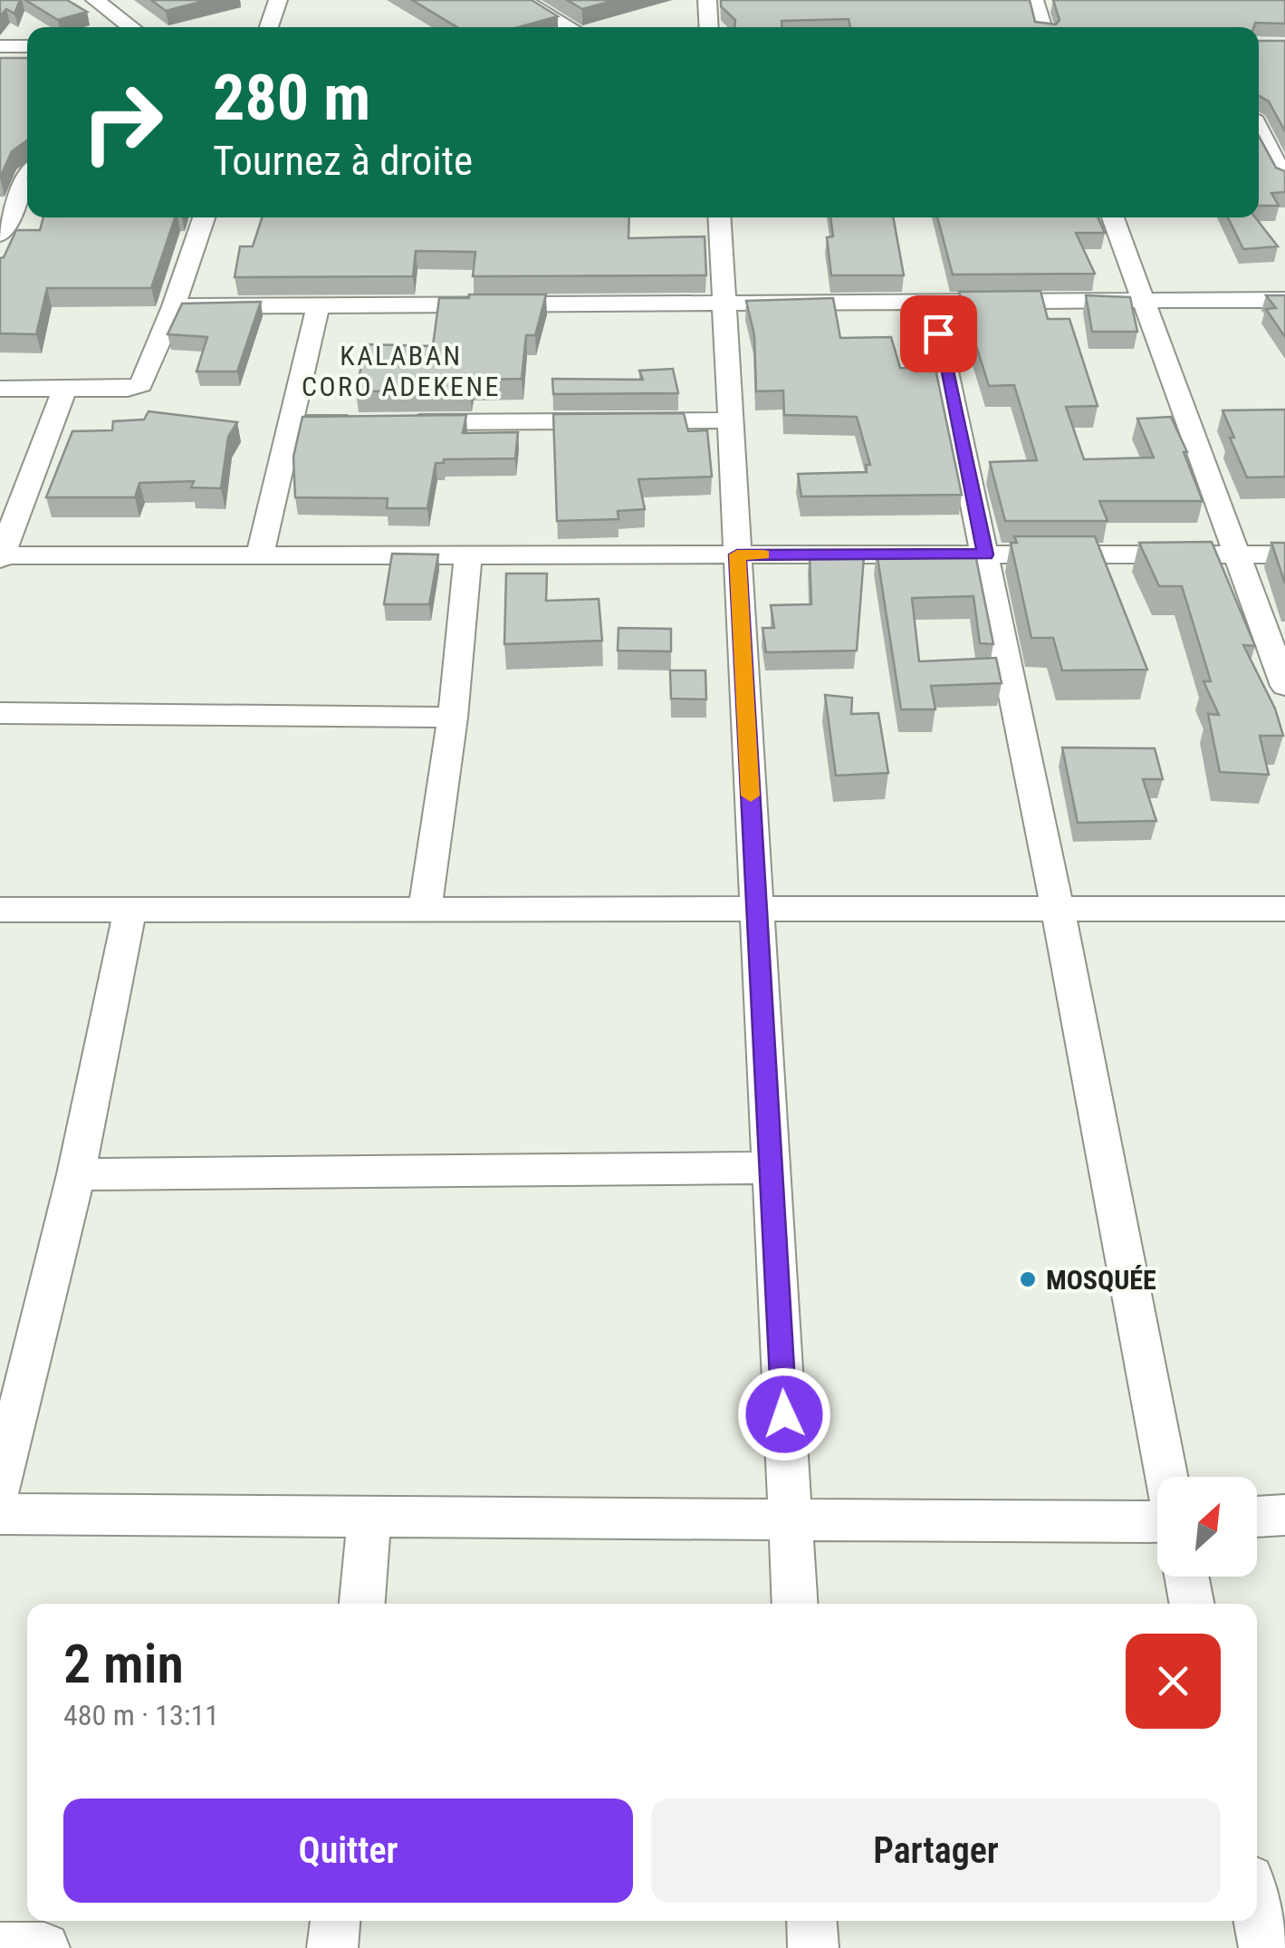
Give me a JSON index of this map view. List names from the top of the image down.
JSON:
{
  "districts": ["KALABAN CORO ADEKENE"],
  "places": ["MOSQUÉE"],
  "north": "top right",
  "page": {
    "turn": ["280 m", "Tournez à droite"],
    "heading": ["2 min", "480 m · 13:11"],
    "buttons": ["Quitter", "Partager"]
  }
}
